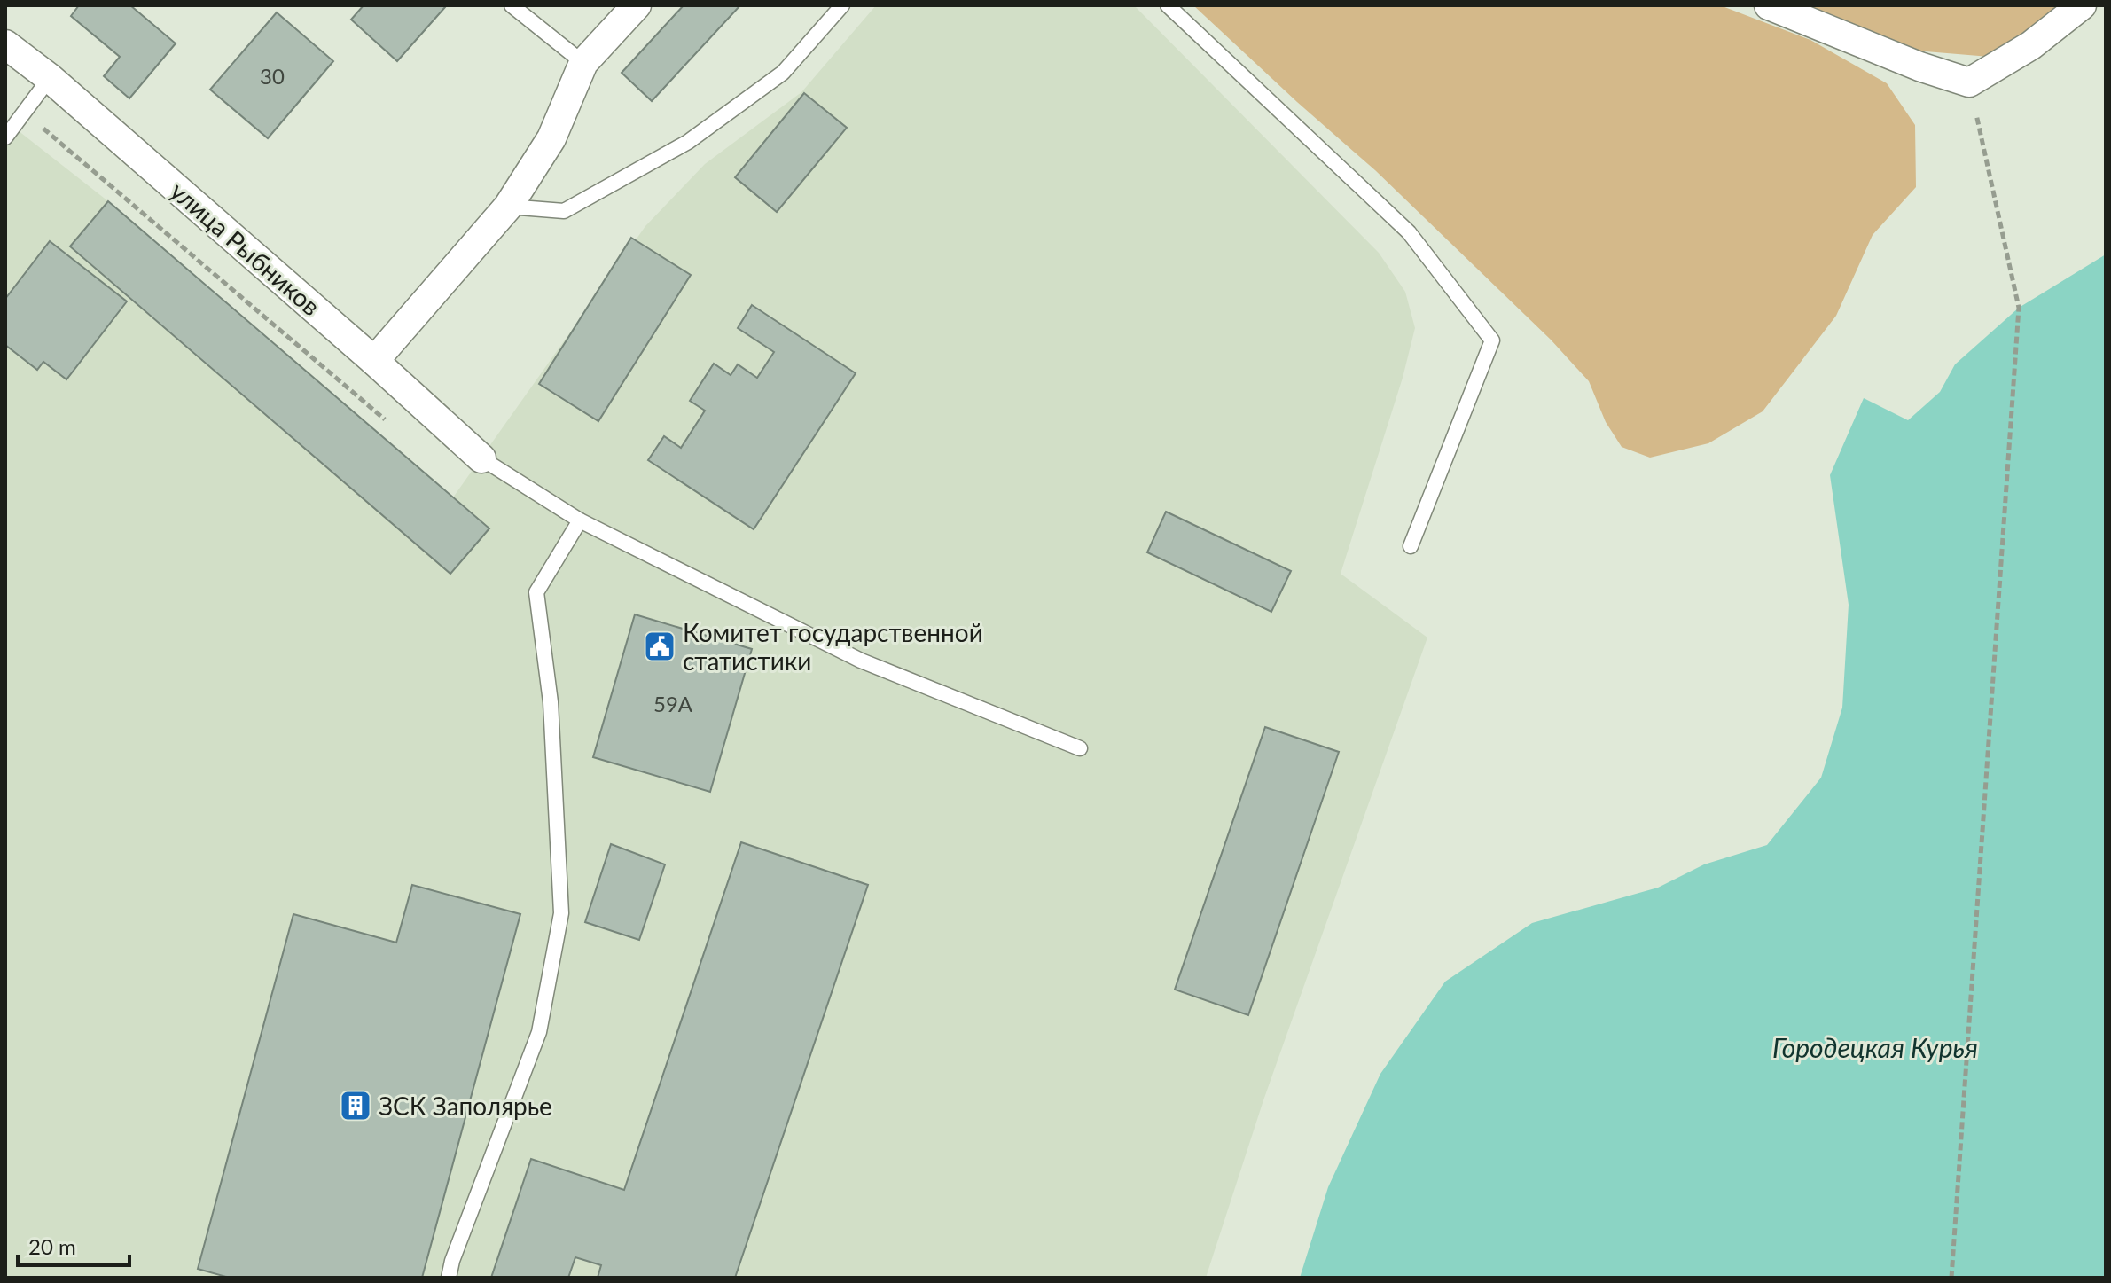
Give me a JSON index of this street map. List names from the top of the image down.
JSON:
{
  "streets": {
    "street": ["улица Рыбников"]
  },
  "water": ["Городецкая Курья"],
  "places": {
    "public building": ["Комитет государственной статистики"],
    "building": ["ЗСК Заполярье"]
  },
  "house_numbers": ["30", "59А"],
  "scale_bar": "20 m"
}
